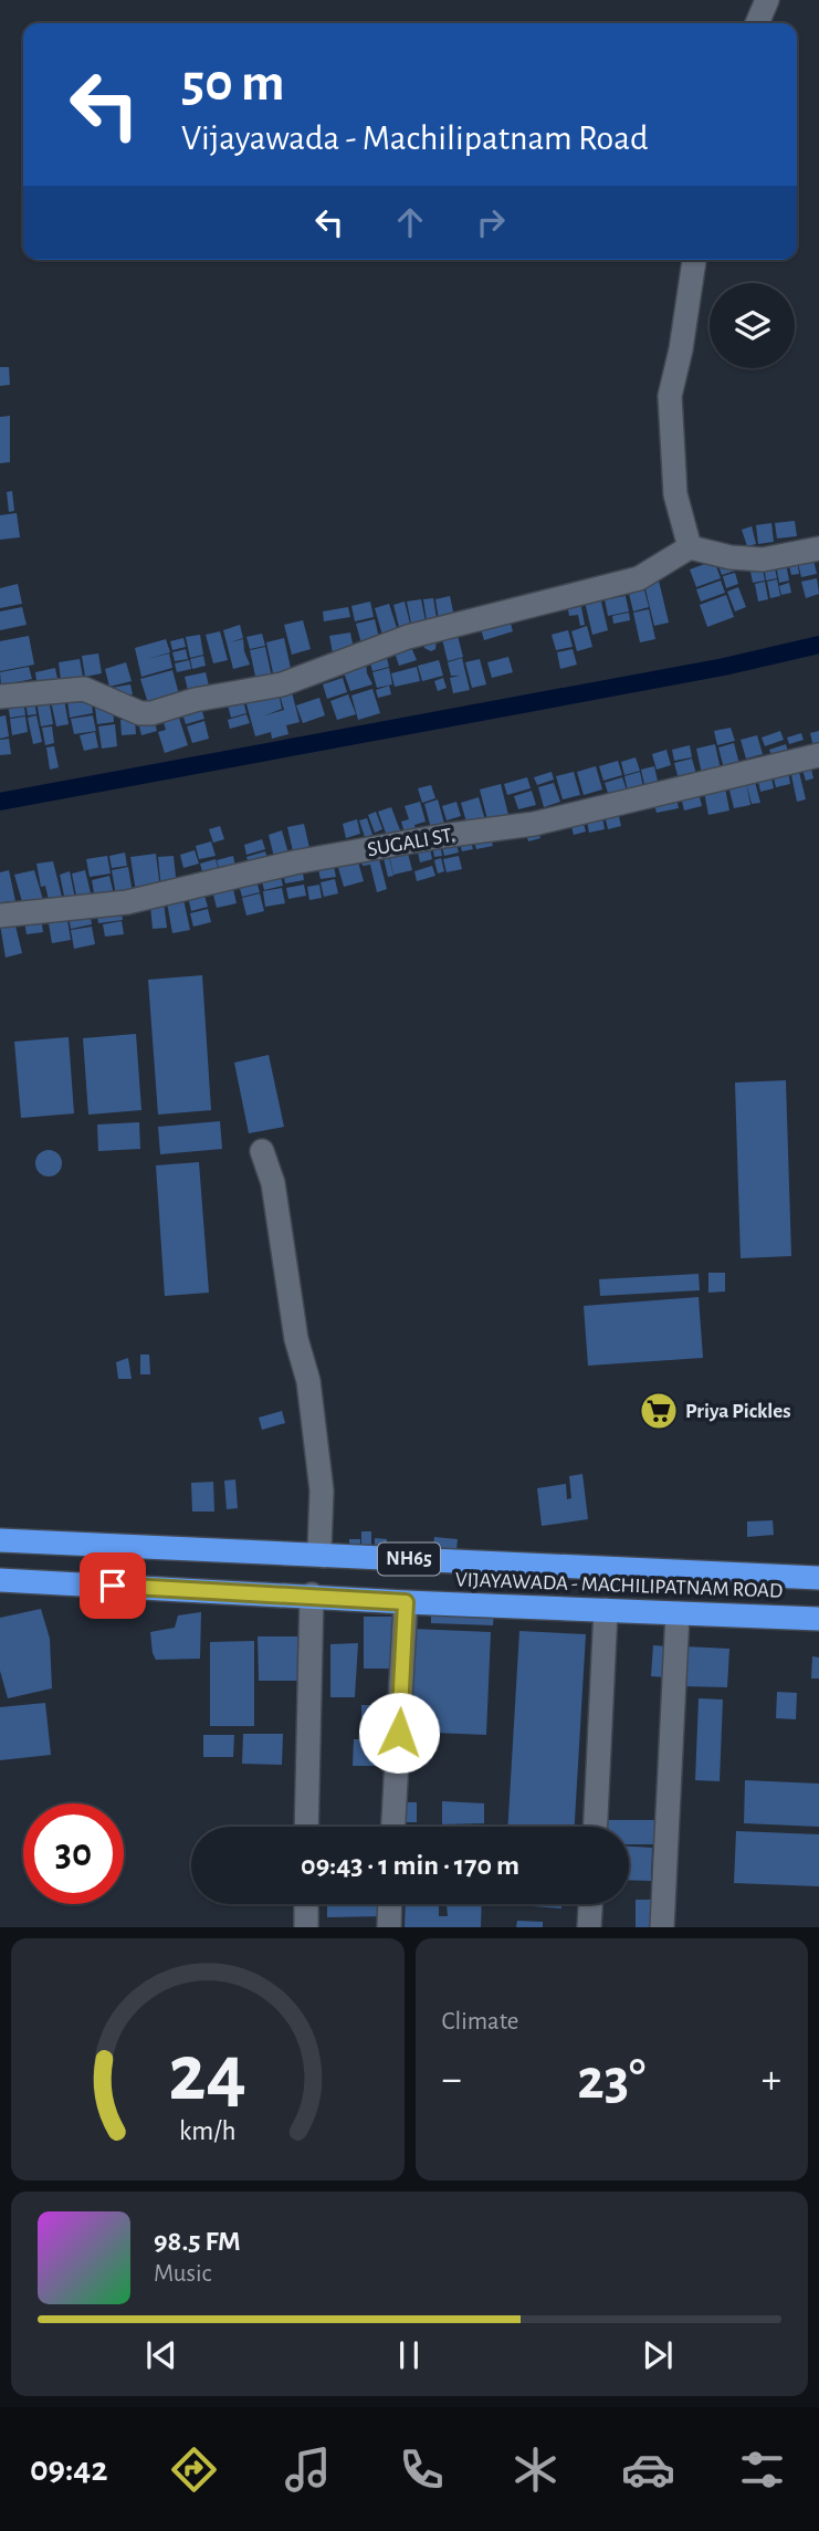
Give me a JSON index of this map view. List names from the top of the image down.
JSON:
{
  "streets": {
    "highway": ["NH65", "VIJAYAWADA - MACHILIPATNAM ROAD"],
    "street": ["SUGALI ST."]
  },
  "places": {
    "supermarket": ["Priya Pickles"]
  },
  "page": {
    "turn": ["50 m", "Vijayawada - Machilipatnam Road"],
    "limit": "30",
    "trip": "09:43 · 1 min · 170 m",
    "tile": "Climate",
    "heat": ["−", "23°", "+"],
    "song": ["98.5 FM", "Music"],
    "tabs": "09:42",
    "gauge": ["24", "km/h"]
  }
}
